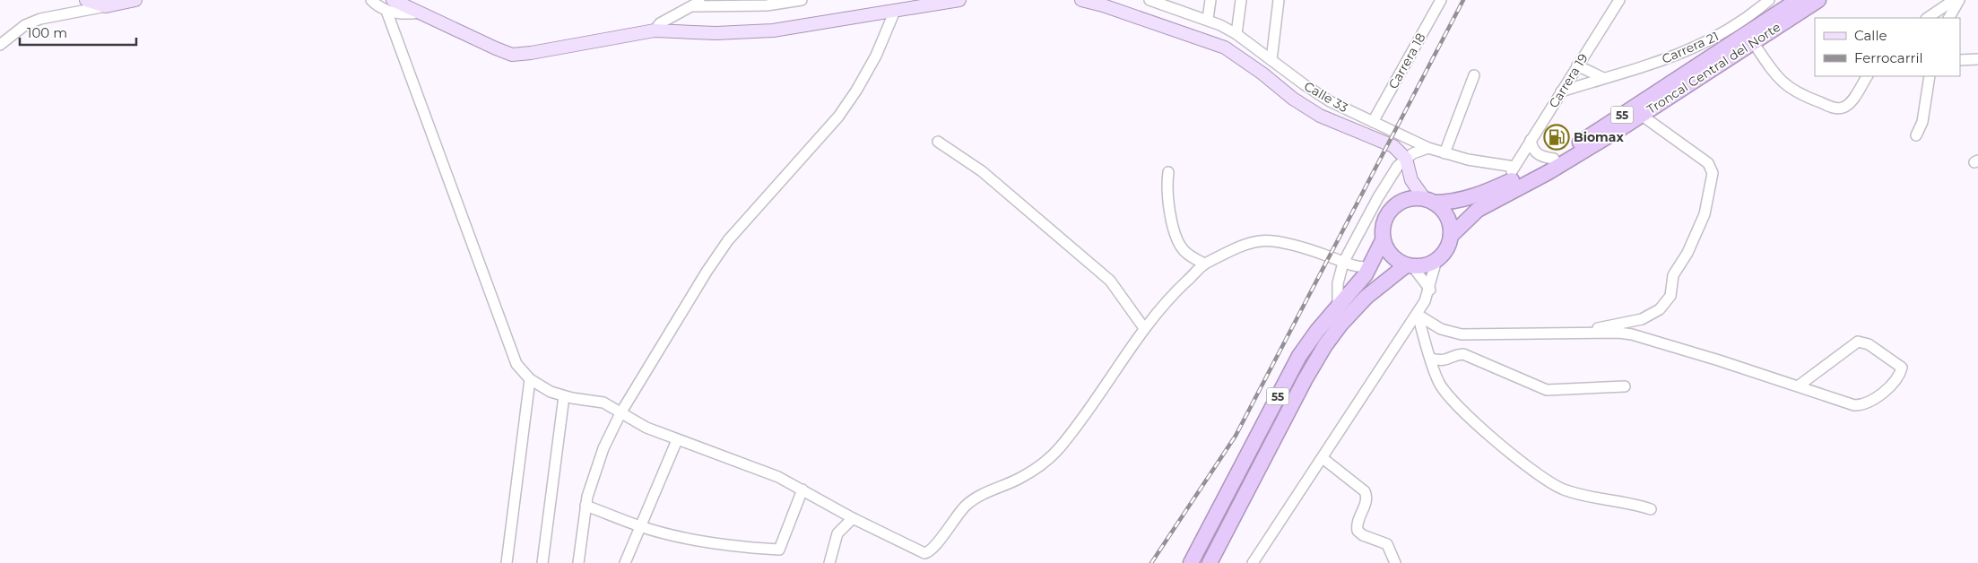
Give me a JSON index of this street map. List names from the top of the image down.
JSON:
{
  "streets": {
    "highway": ["Troncal Central del Norte", "55"],
    "street": [
      "Carrera 21",
      "Carrera 18",
      "Carrera 19",
      "Calle 33"
    ]
  },
  "crossings": [
    ["Carrera 21", "Carrera 19"],
    ["Carrera 18", "Calle 33"],
    ["Troncal Central del Norte", "Carrera 19"],
    ["Troncal Central del Norte", "55"],
    ["Carrera 19", "Calle 33"]
  ],
  "places": {
    "fuel station": ["Biomax"]
  },
  "legend": ["Calle", "Ferrocarril"],
  "scale_bar": "100 m"
}
